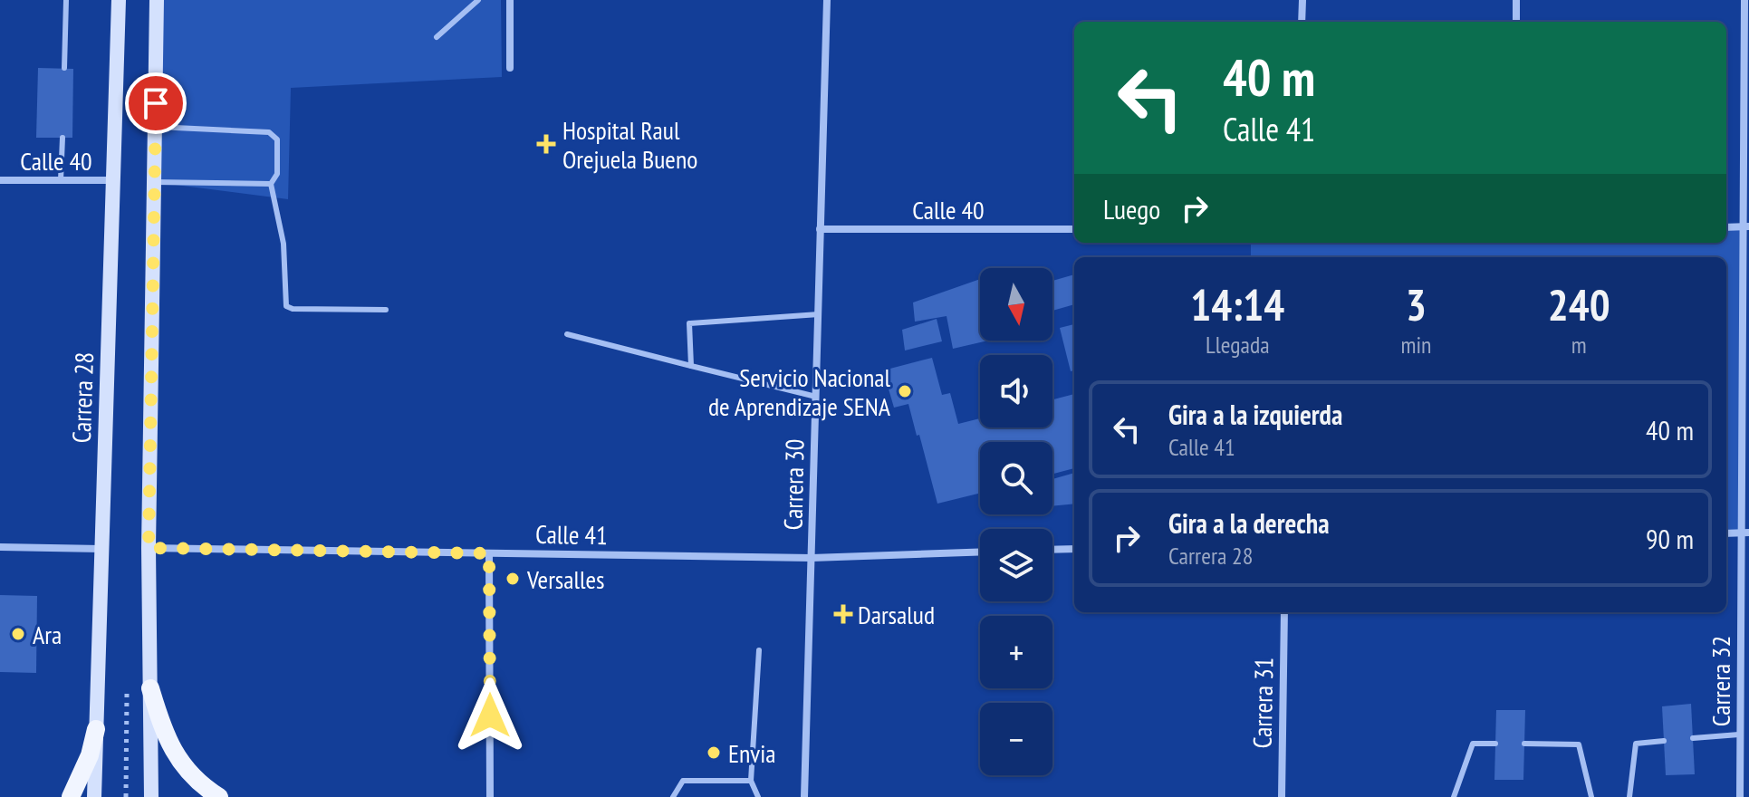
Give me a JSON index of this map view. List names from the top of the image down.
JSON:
{
  "streets": {
    "main road": ["Carrera 28"],
    "street": [
      "Calle 40",
      "Carrera 30",
      "Calle 41",
      "Carrera 32",
      "Carrera 31"
    ]
  },
  "crossings": [
    ["Calle 40", "Carrera 28"],
    ["Calle 40", "Carrera 30"],
    ["Carrera 30", "Calle 41"]
  ],
  "places": {
    "health": ["Hospital Raul Orejuela Bueno", "Darsalud"],
    "other": [
      "Servicio Nacional de Aprendizaje SENA",
      "Versalles",
      "Ara",
      "Envia"
    ]
  },
  "north": "bottom",
  "page": {
    "turn": ["40 m", "Calle 41"],
    "then": "Luego",
    "eta": [
      "14:14",
      "Llegada",
      "3",
      "min",
      "240",
      "m"
    ],
    "map_buttons": ["+", "−"],
    "list": [
      {
        "name": "Gira a la izquierda",
        "note": "Calle 41",
        "value": "40 m"
      },
      {
        "name": "Gira a la derecha",
        "note": "Carrera 28",
        "value": "90 m"
      }
    ]
  }
}
